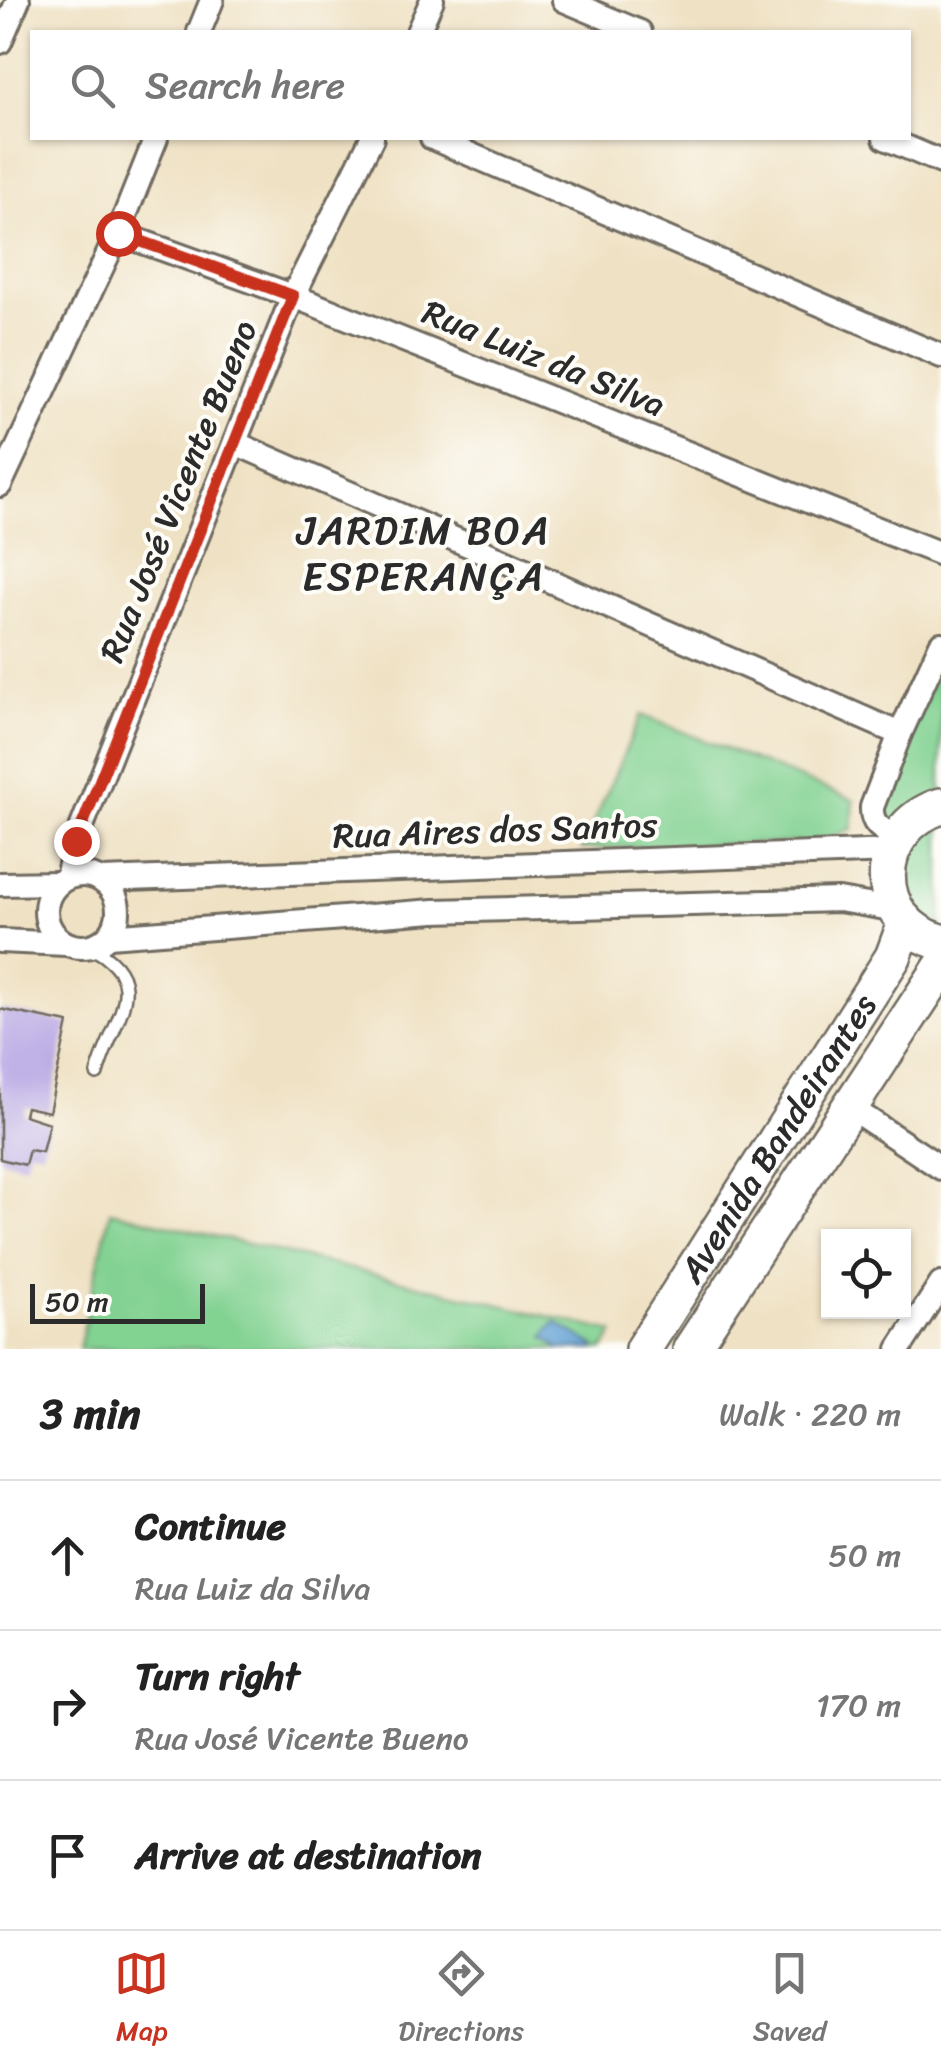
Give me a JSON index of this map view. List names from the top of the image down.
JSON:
{
  "streets": {
    "main road": ["Avenida Bandeirantes"],
    "street": ["Rua Luiz da Silva", "Rua José Vicente Bueno", "Rua Aires dos Santos"]
  },
  "crossings": [
    ["Rua Luiz da Silva", "Rua José Vicente Bueno"],
    ["Rua José Vicente Bueno", "Rua Aires dos Santos"]
  ],
  "districts": ["JARDIM BOA ESPERANÇA"],
  "scale_bar": "50 m",
  "page": {
    "search": "Search here",
    "scale": "50 m",
    "heading": ["3 min", "Walk · 220 m"],
    "list": [
      ["Continue", "Rua Luiz da Silva", "50 m"],
      ["Turn right", "Rua José Vicente Bueno", "170 m"],
      "Arrive at destination"
    ],
    "nav": ["Map", "Directions", "Saved"]
  }
}
